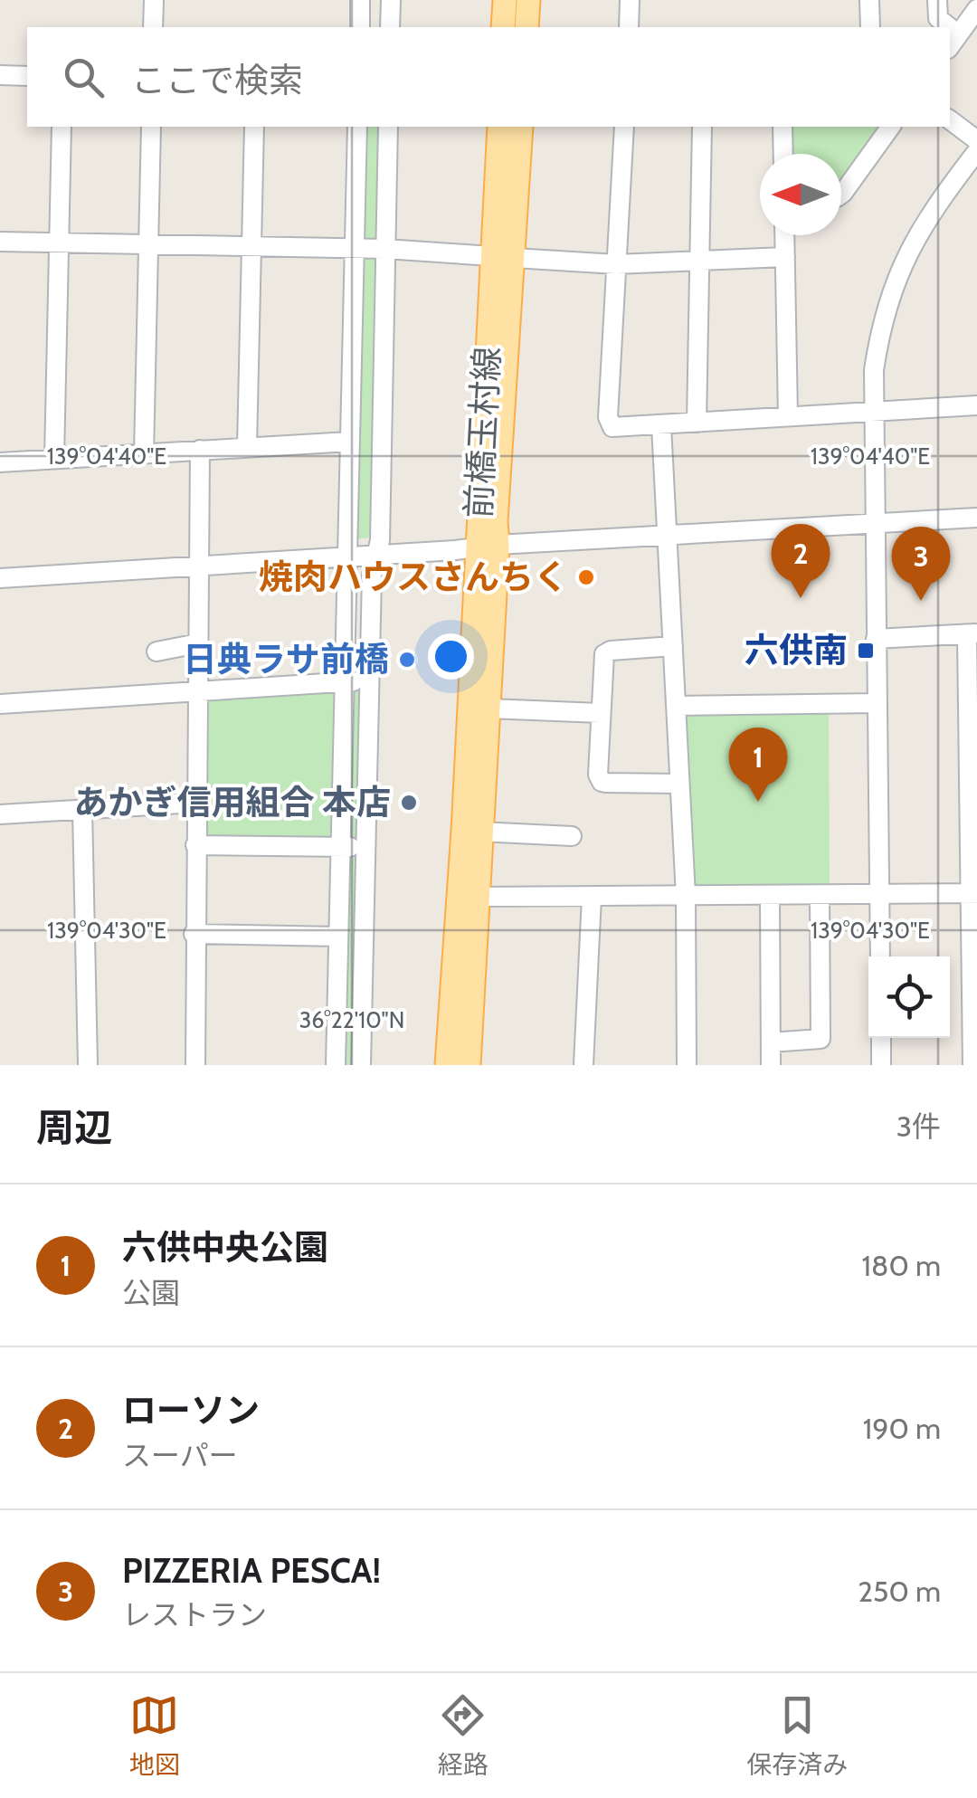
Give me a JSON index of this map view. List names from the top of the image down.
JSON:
{
  "streets": {
    "main road": ["前橋玉村線"]
  },
  "places": {
    "other": ["焼肉ハウスさんちく", "日典ラサ前橋", "あかぎ信用組合 本店"],
    "transit": ["六供南"]
  },
  "north": "left",
  "page": {
    "search": "ここで検索",
    "pins": ["2", "3", "1"],
    "heading": ["周辺", "3件"],
    "list": [
      {
        "mark": "1",
        "name": "六供中央公園",
        "note": "公園",
        "value": "180 m"
      },
      {
        "mark": "2",
        "name": "ローソン",
        "note": "スーパー",
        "value": "190 m"
      },
      {
        "mark": "3",
        "name": "PIZZERIA PESCA!",
        "note": "レストラン",
        "value": "250 m"
      }
    ],
    "nav": ["地図", "経路", "保存済み"]
  },
  "coordinates": ["139°04'40\"E", "139°04'30\"E", "36°22'10\"N"]
}
